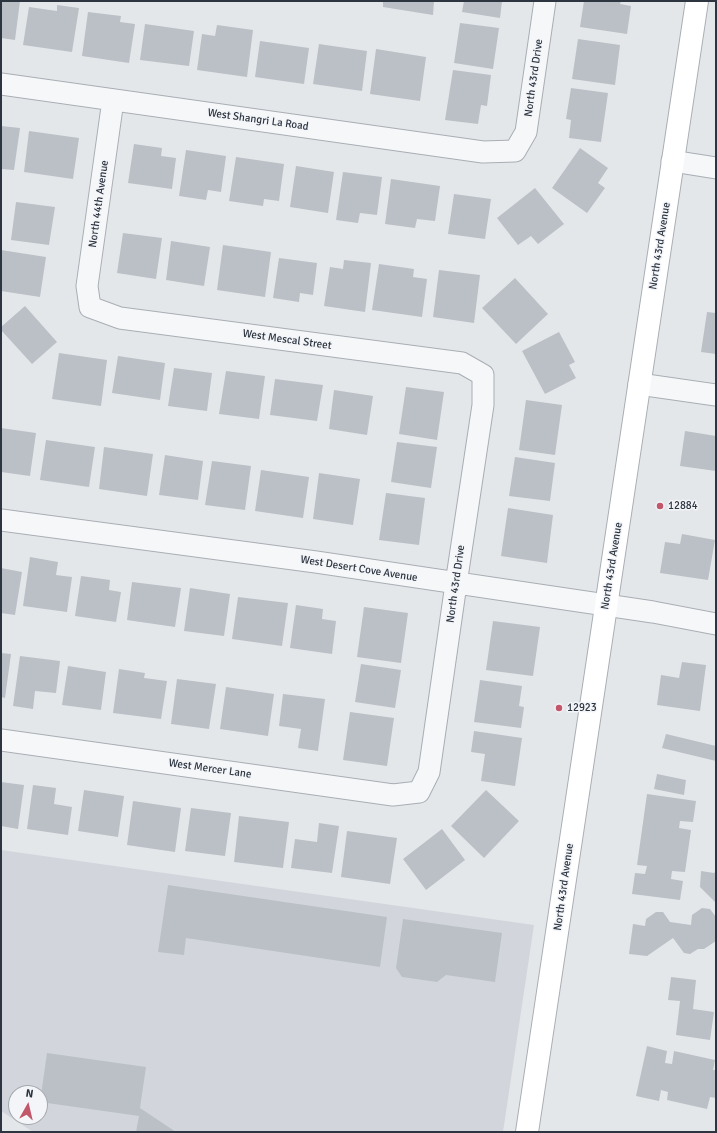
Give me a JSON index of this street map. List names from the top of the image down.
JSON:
{
  "streets": {
    "main road": ["North 43rd Avenue"],
    "street": [
      "North 43rd Drive",
      "West Shangri La Road",
      "North 44th Avenue",
      "West Mescal Street",
      "West Desert Cove Avenue",
      "West Mercer Lane"
    ]
  },
  "crossings": [
    ["North 43rd Drive", "West Shangri La Road"],
    ["North 43rd Drive", "West Mescal Street"],
    ["North 43rd Drive", "West Desert Cove Avenue"],
    ["North 43rd Drive", "West Mercer Lane"],
    ["West Shangri La Road", "North 44th Avenue"],
    ["North 44th Avenue", "West Mescal Street"],
    ["North 43rd Avenue", "West Desert Cove Avenue"]
  ],
  "places": ["12884", "12923"],
  "north": "top"
}
